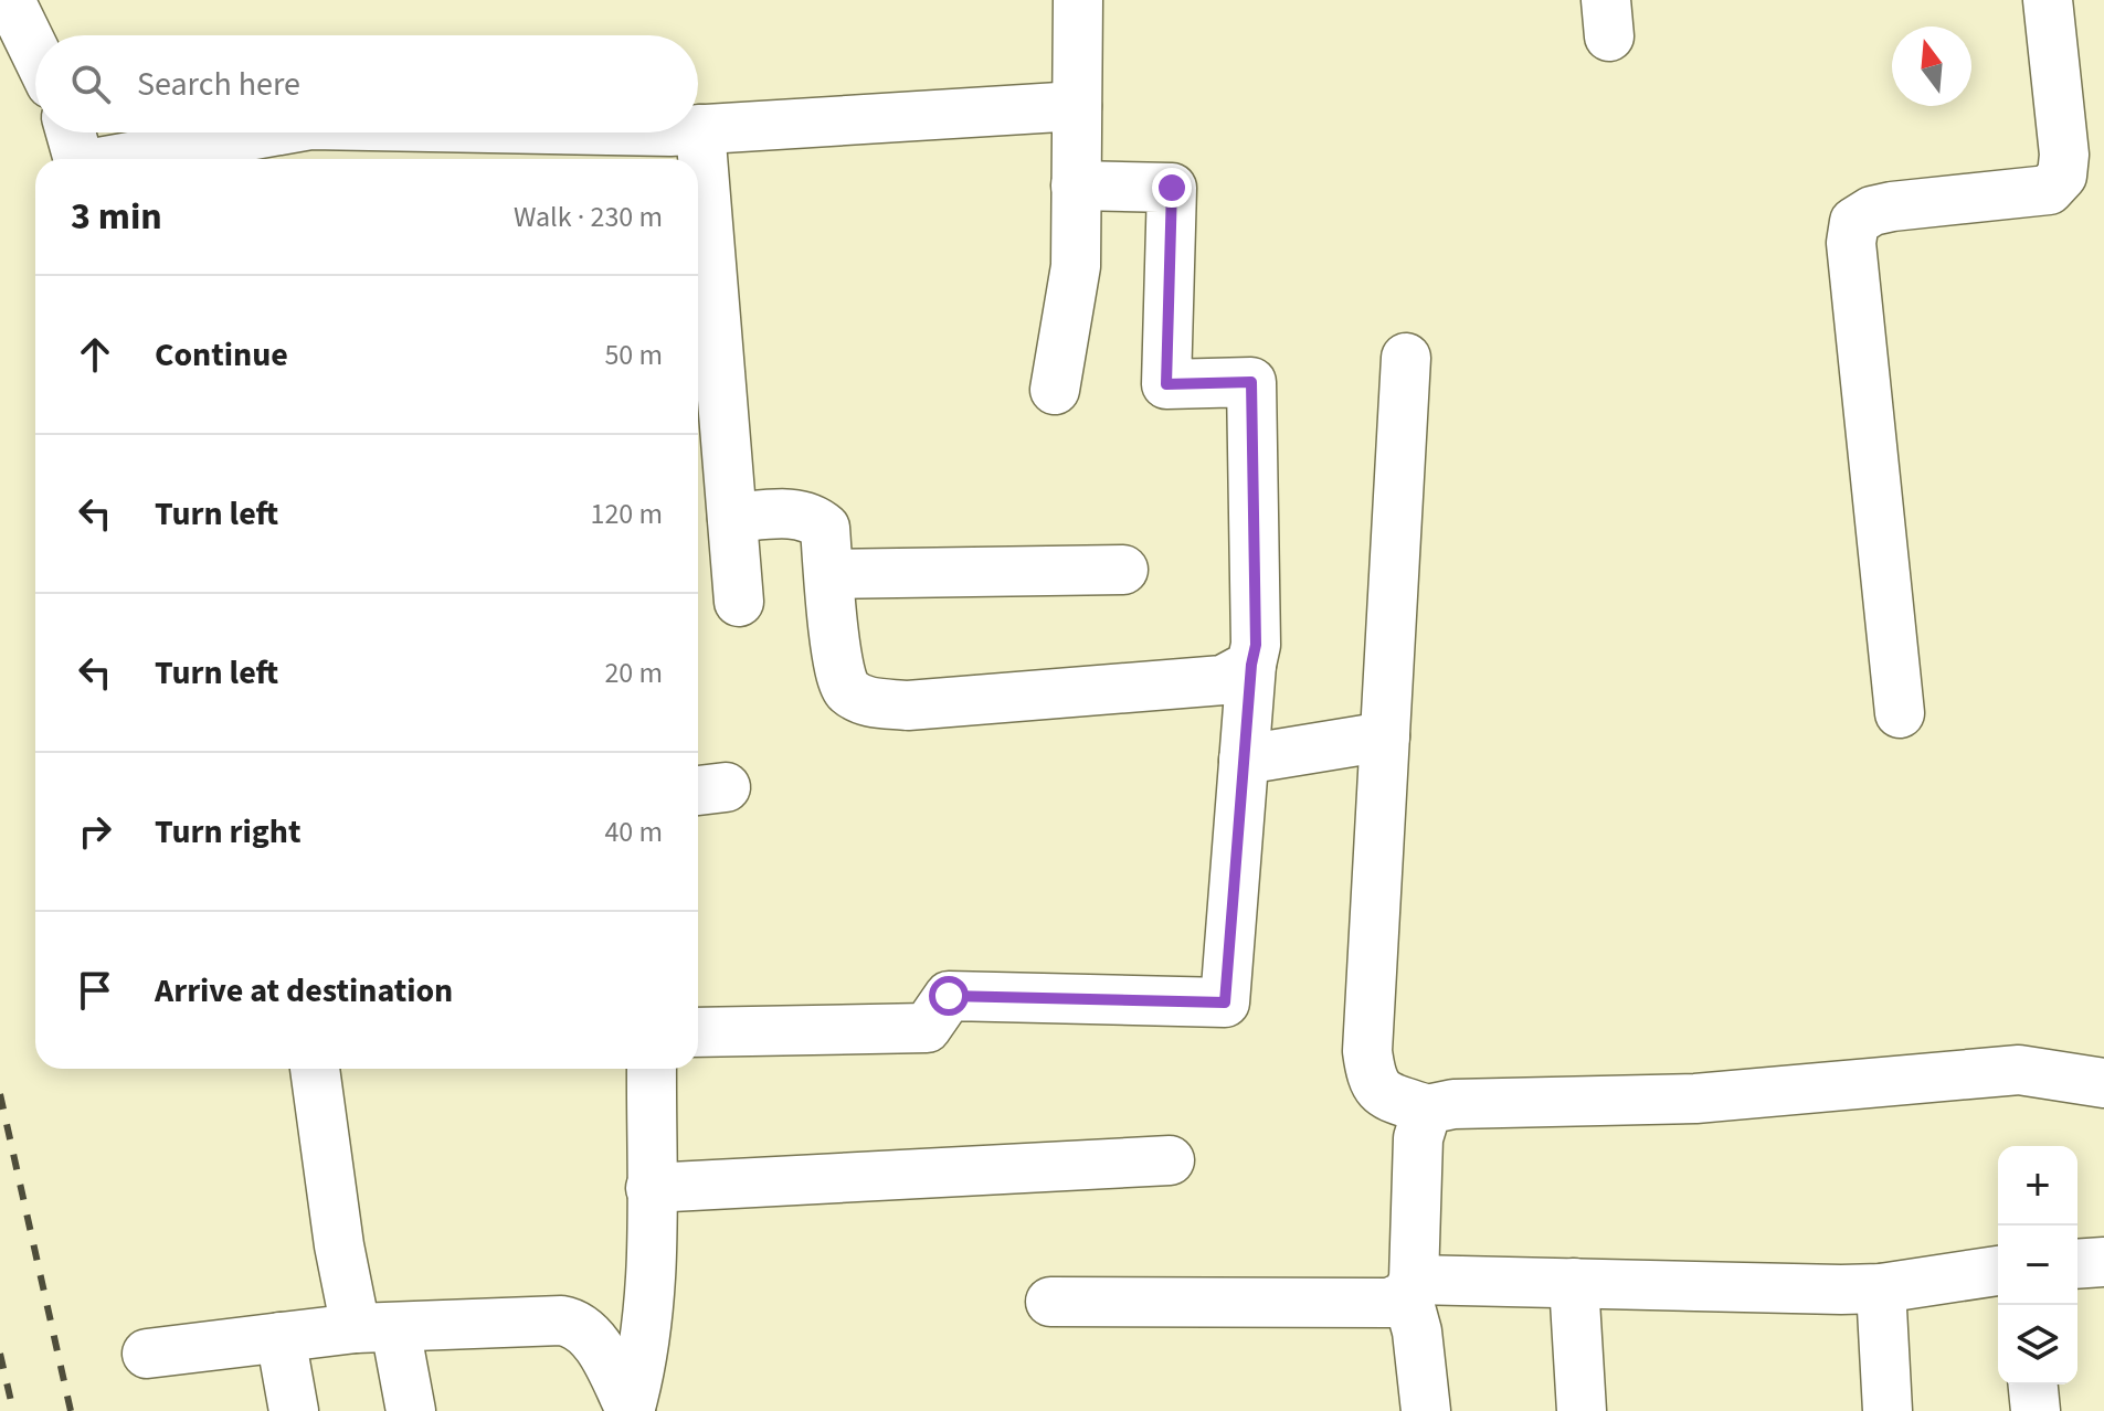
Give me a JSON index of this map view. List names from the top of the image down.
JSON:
{
  "north": "top",
  "page": {
    "search": "Search here",
    "heading": ["3 min", "Walk · 230 m"],
    "list": [
      ["Continue", "50 m"],
      ["Turn left", "120 m"],
      ["Turn left", "20 m"],
      ["Turn right", "40 m"],
      "Arrive at destination"
    ],
    "map_buttons": ["+", "−"]
  }
}
